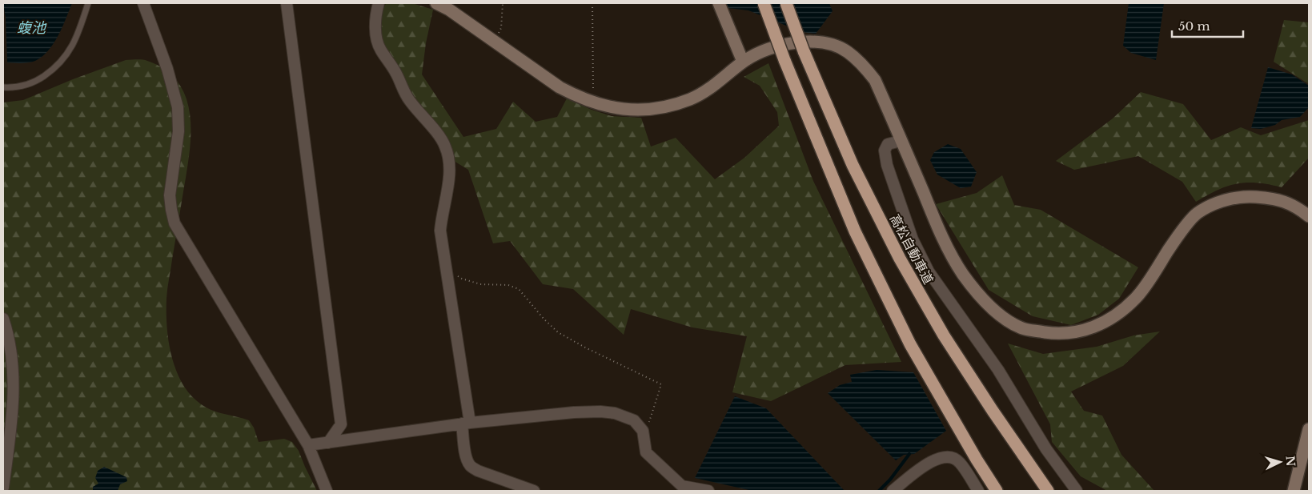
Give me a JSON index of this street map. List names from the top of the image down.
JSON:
{
  "streets": {
    "highway": ["高松自動車道"]
  },
  "water": ["蝮池"],
  "scale_bar": "50 m",
  "north": "right"
}
